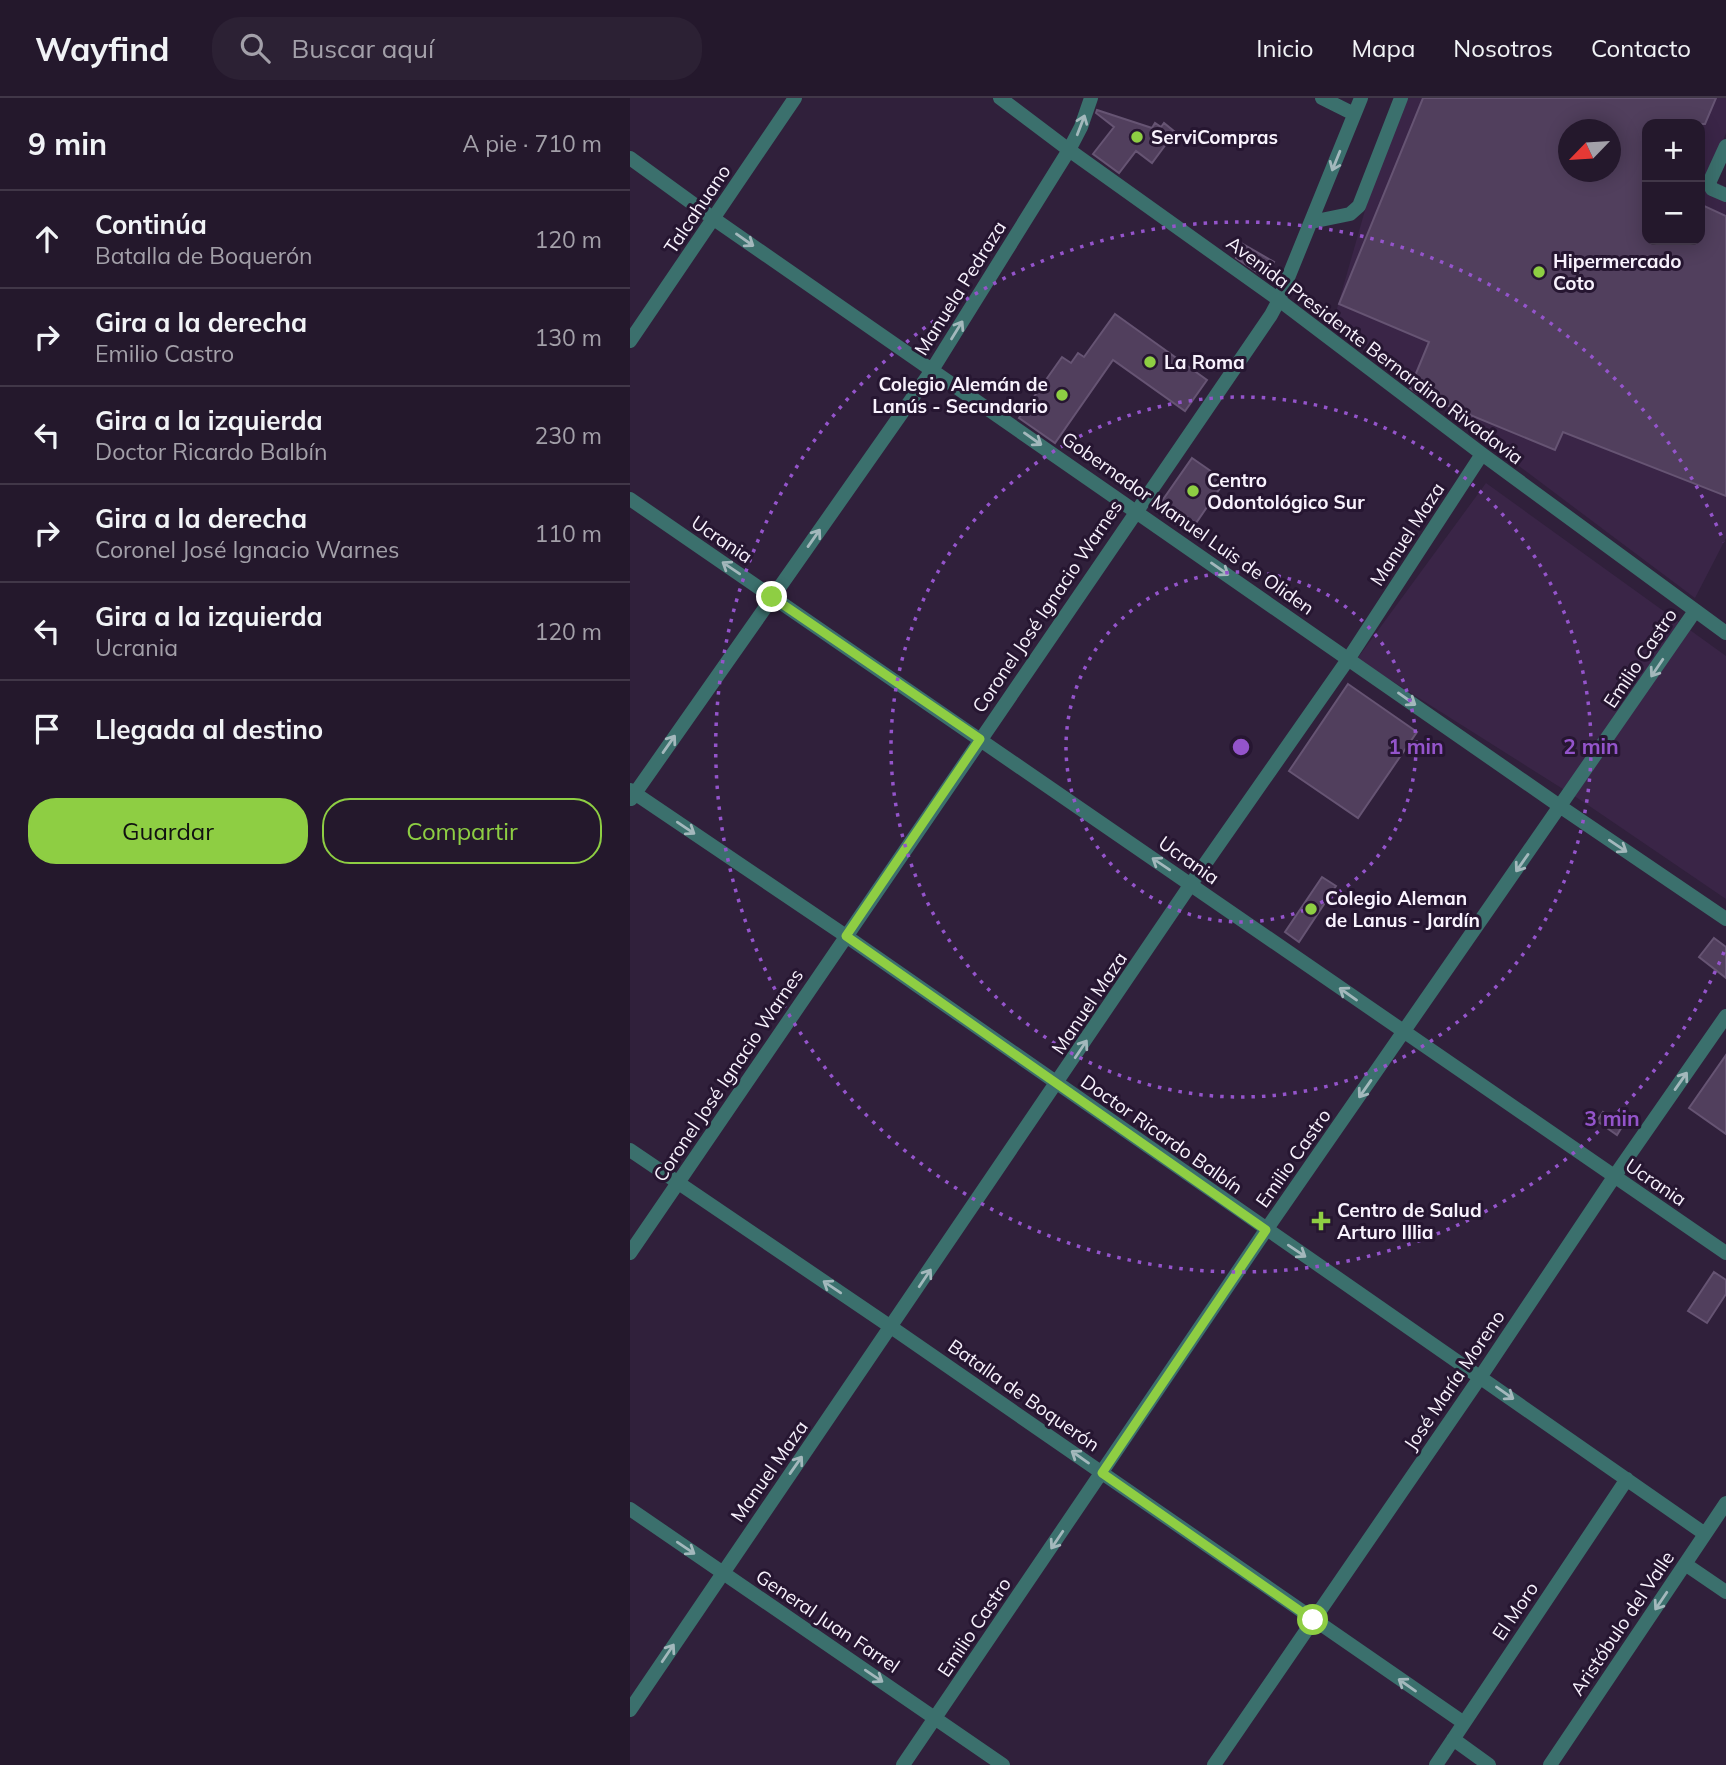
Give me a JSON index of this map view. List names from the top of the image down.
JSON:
{
  "streets": {
    "street": [
      "Talcahuano",
      "Manuela Pedraza",
      "Avenida Presidente Bernardino Rivadavia",
      "Gobernador Manuel Luis de Oliden",
      "Manuel Maza",
      "Ucrania",
      "Coronel José Ignacio Warnes",
      "Emilio Castro",
      "Doctor Ricardo Balbín",
      "José María Moreno",
      "Batalla de Boquerón",
      "El Moro",
      "General Juan Farrel",
      "Aristóbulo del Valle"
    ]
  },
  "crossings": [
    ["Talcahuano", "Gobernador Manuel Luis de Oliden"],
    ["Manuela Pedraza", "Avenida Presidente Bernardino Rivadavia"],
    ["Manuela Pedraza", "Gobernador Manuel Luis de Oliden"],
    ["Manuela Pedraza", "Ucrania"],
    ["Manuela Pedraza", "Doctor Ricardo Balbín"],
    ["Avenida Presidente Bernardino Rivadavia", "Manuel Maza"],
    ["Avenida Presidente Bernardino Rivadavia", "Coronel José Ignacio Warnes"],
    ["Avenida Presidente Bernardino Rivadavia", "Emilio Castro"],
    ["Gobernador Manuel Luis de Oliden", "Manuel Maza"],
    ["Gobernador Manuel Luis de Oliden", "Coronel José Ignacio Warnes"],
    ["Gobernador Manuel Luis de Oliden", "Emilio Castro"],
    ["Manuel Maza", "Ucrania"],
    ["Manuel Maza", "Doctor Ricardo Balbín"],
    ["Manuel Maza", "Batalla de Boquerón"],
    ["Manuel Maza", "General Juan Farrel"],
    ["Ucrania", "Coronel José Ignacio Warnes"],
    ["Ucrania", "Emilio Castro"],
    ["Ucrania", "José María Moreno"],
    ["Coronel José Ignacio Warnes", "Doctor Ricardo Balbín"],
    ["Coronel José Ignacio Warnes", "Batalla de Boquerón"],
    ["Emilio Castro", "Doctor Ricardo Balbín"],
    ["Emilio Castro", "Batalla de Boquerón"],
    ["Emilio Castro", "General Juan Farrel"],
    ["Doctor Ricardo Balbín", "José María Moreno"],
    ["Doctor Ricardo Balbín", "El Moro"],
    ["Doctor Ricardo Balbín", "Aristóbulo del Valle"],
    ["José María Moreno", "Batalla de Boquerón"],
    ["Batalla de Boquerón", "El Moro"]
  ],
  "one_way": [
    "Manuela Pedraza",
    "Gobernador Manuel Luis de Oliden",
    "Manuel Maza",
    "Ucrania",
    "Emilio Castro",
    "Doctor Ricardo Balbín",
    "Batalla de Boquerón",
    "General Juan Farrel",
    "Aristóbulo del Valle"
  ],
  "places": {
    "other": [
      "ServiCompras",
      "Hipermercado Coto",
      "La Roma",
      "Colegio Alemán de Lanús - Secundario",
      "Centro Odontológico Sur",
      "Colegio Aleman de Lanus - Jardín"
    ],
    "health": ["Centro de Salud Arturo Illia"]
  },
  "north": "bottom left",
  "page": {
    "header": "Wayfind",
    "search": "Buscar aquí",
    "nav": [
      "Inicio",
      "Mapa",
      "Nosotros",
      "Contacto"
    ],
    "heading": ["9 min", "A pie · 710 m"],
    "map_buttons": ["+", "−"],
    "list": [
      ["Continúa", "Batalla de Boquerón", "120 m"],
      ["Gira a la derecha", "Emilio Castro", "130 m"],
      ["Gira a la izquierda", "Doctor Ricardo Balbín", "230 m"],
      ["Gira a la derecha", "Coronel José Ignacio Warnes", "110 m"],
      ["Gira a la izquierda", "Ucrania", "120 m"],
      "Llegada al destino"
    ],
    "buttons": ["Guardar", "Compartir"]
  },
  "rings": ["1 min", "2 min", "3 min"]
}
